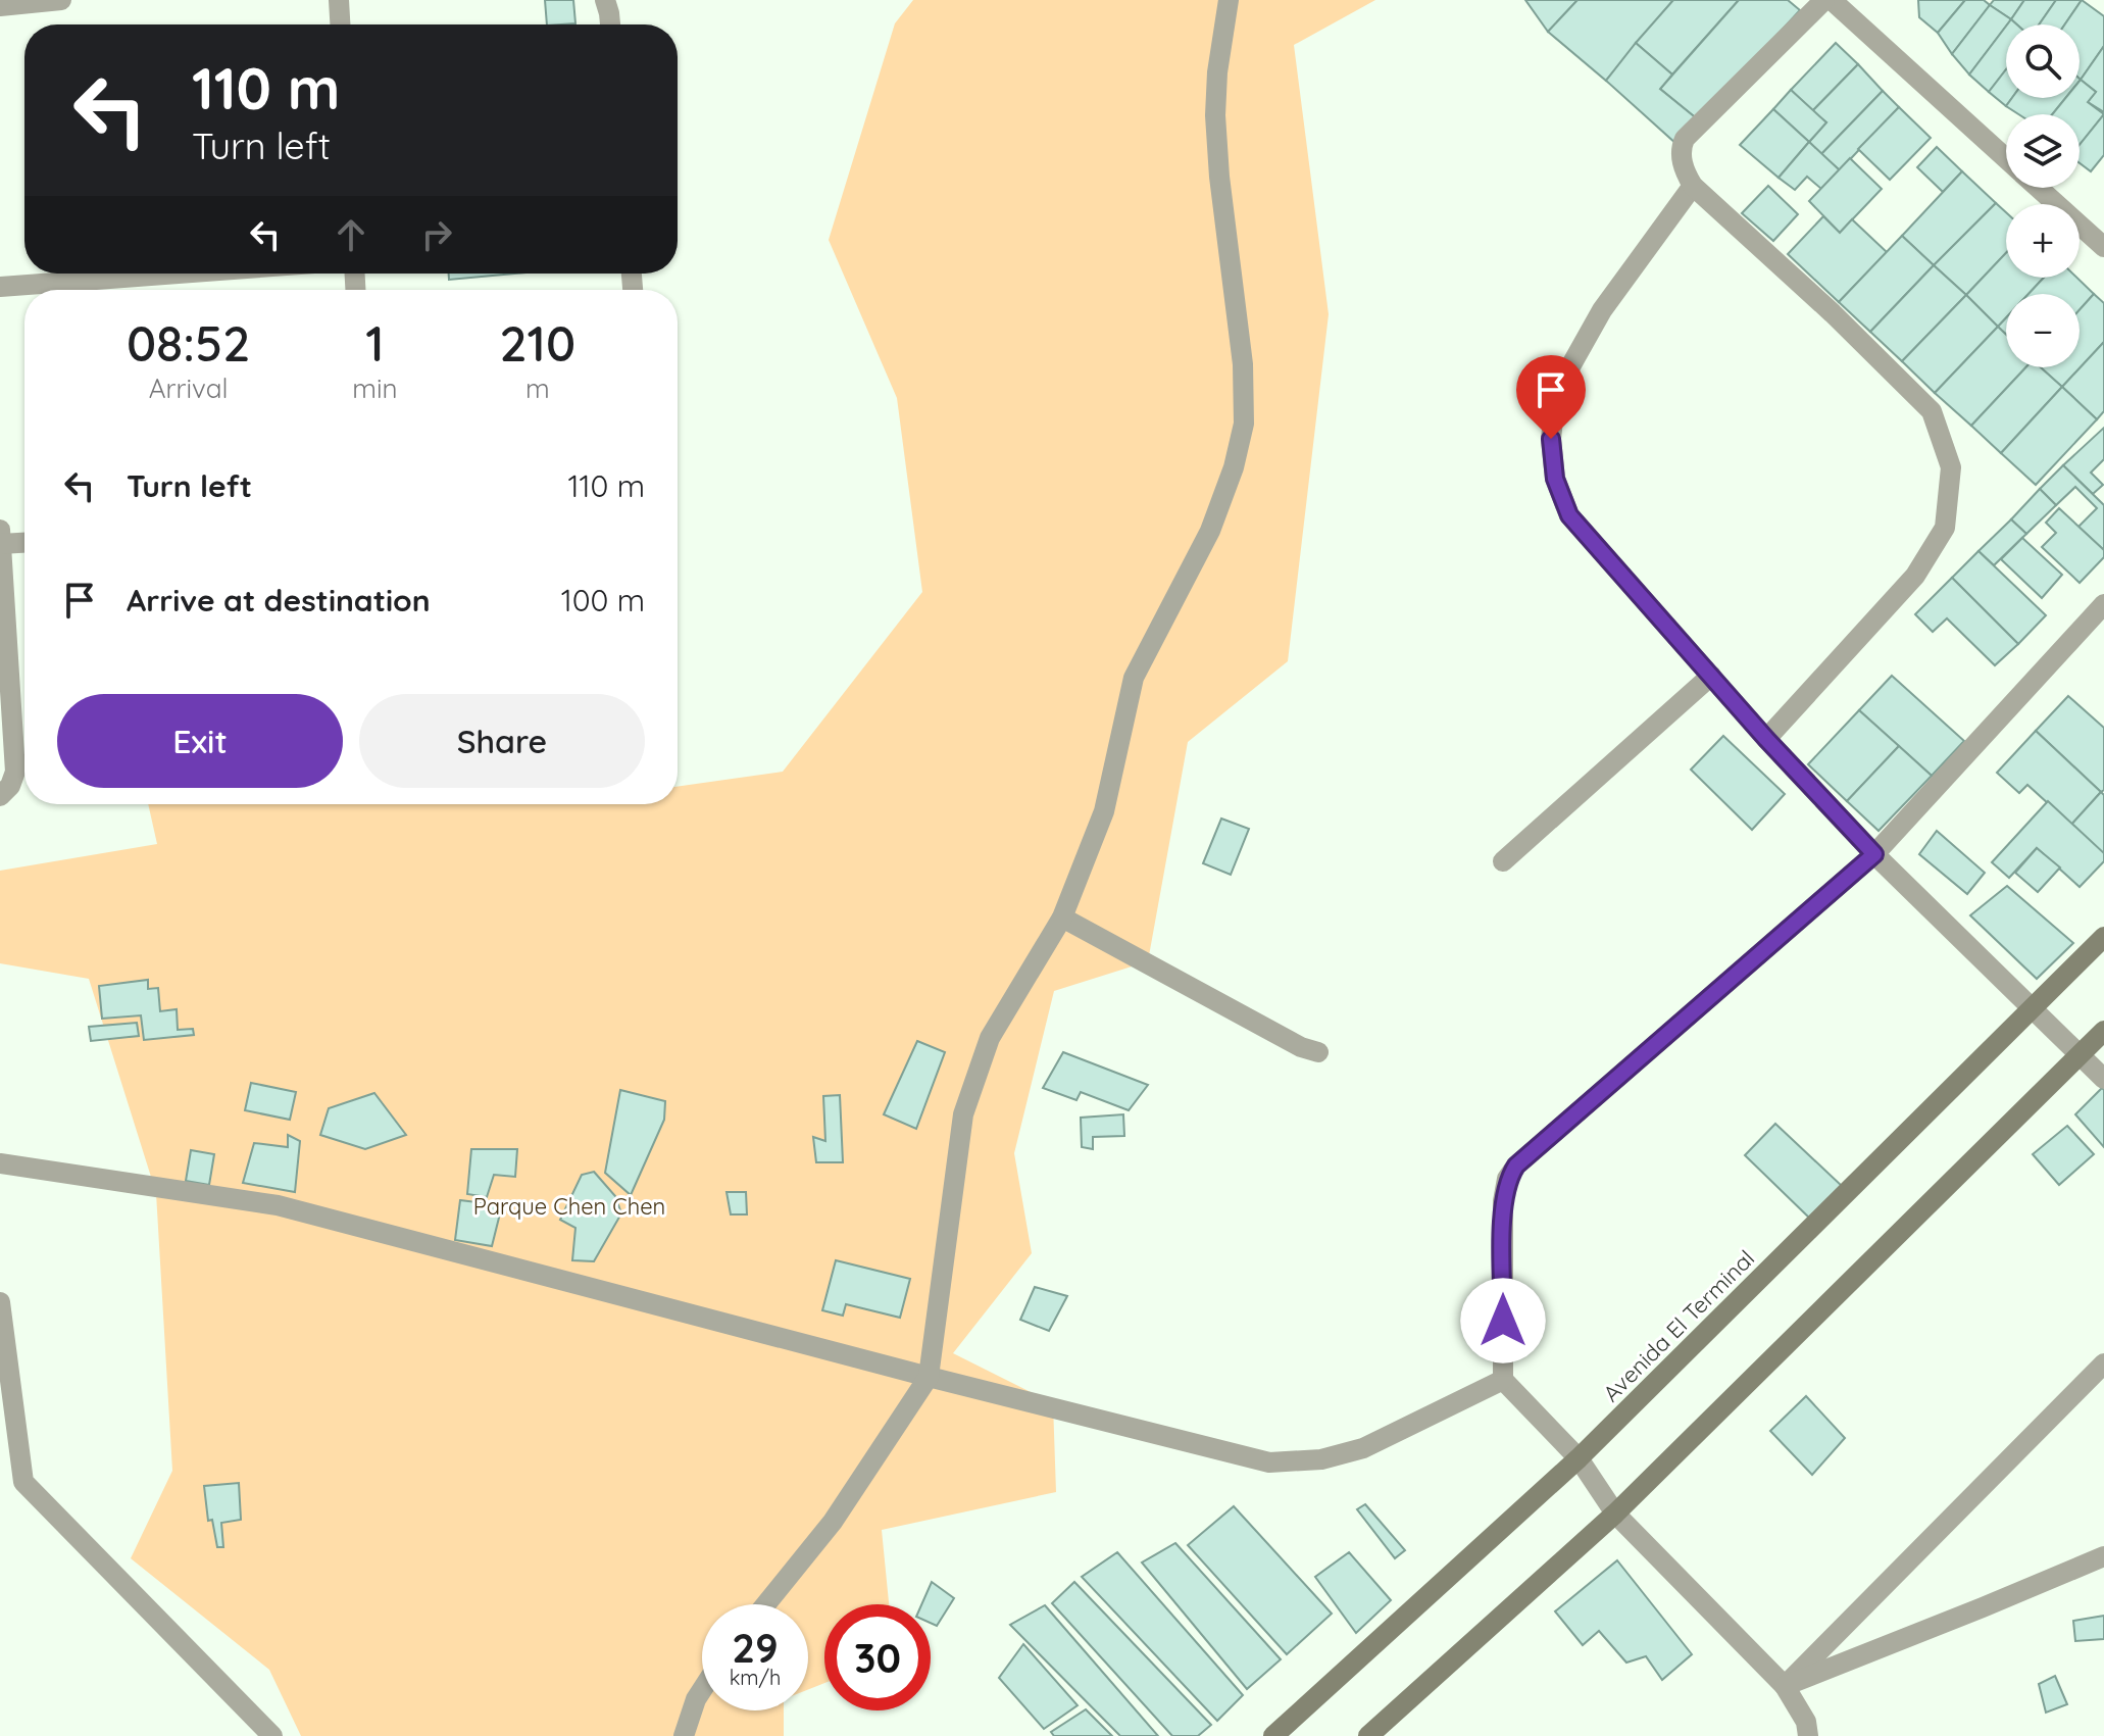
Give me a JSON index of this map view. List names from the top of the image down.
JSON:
{
  "streets": {
    "street": ["Avenida El Terminal"]
  },
  "parks": ["Parque Chen Chen"],
  "page": {
    "map_buttons": ["+", "−"],
    "turn": ["110 m", "Turn left"],
    "eta": [
      "08:52",
      "Arrival",
      "1",
      "min",
      "210",
      "m"
    ],
    "list": [
      {
        "name": "Turn left",
        "value": "110 m"
      },
      {
        "name": "Arrive at destination",
        "value": "100 m"
      }
    ],
    "buttons": ["Exit", "Share"],
    "speed": "29 km/h",
    "limit": "30"
  }
}
